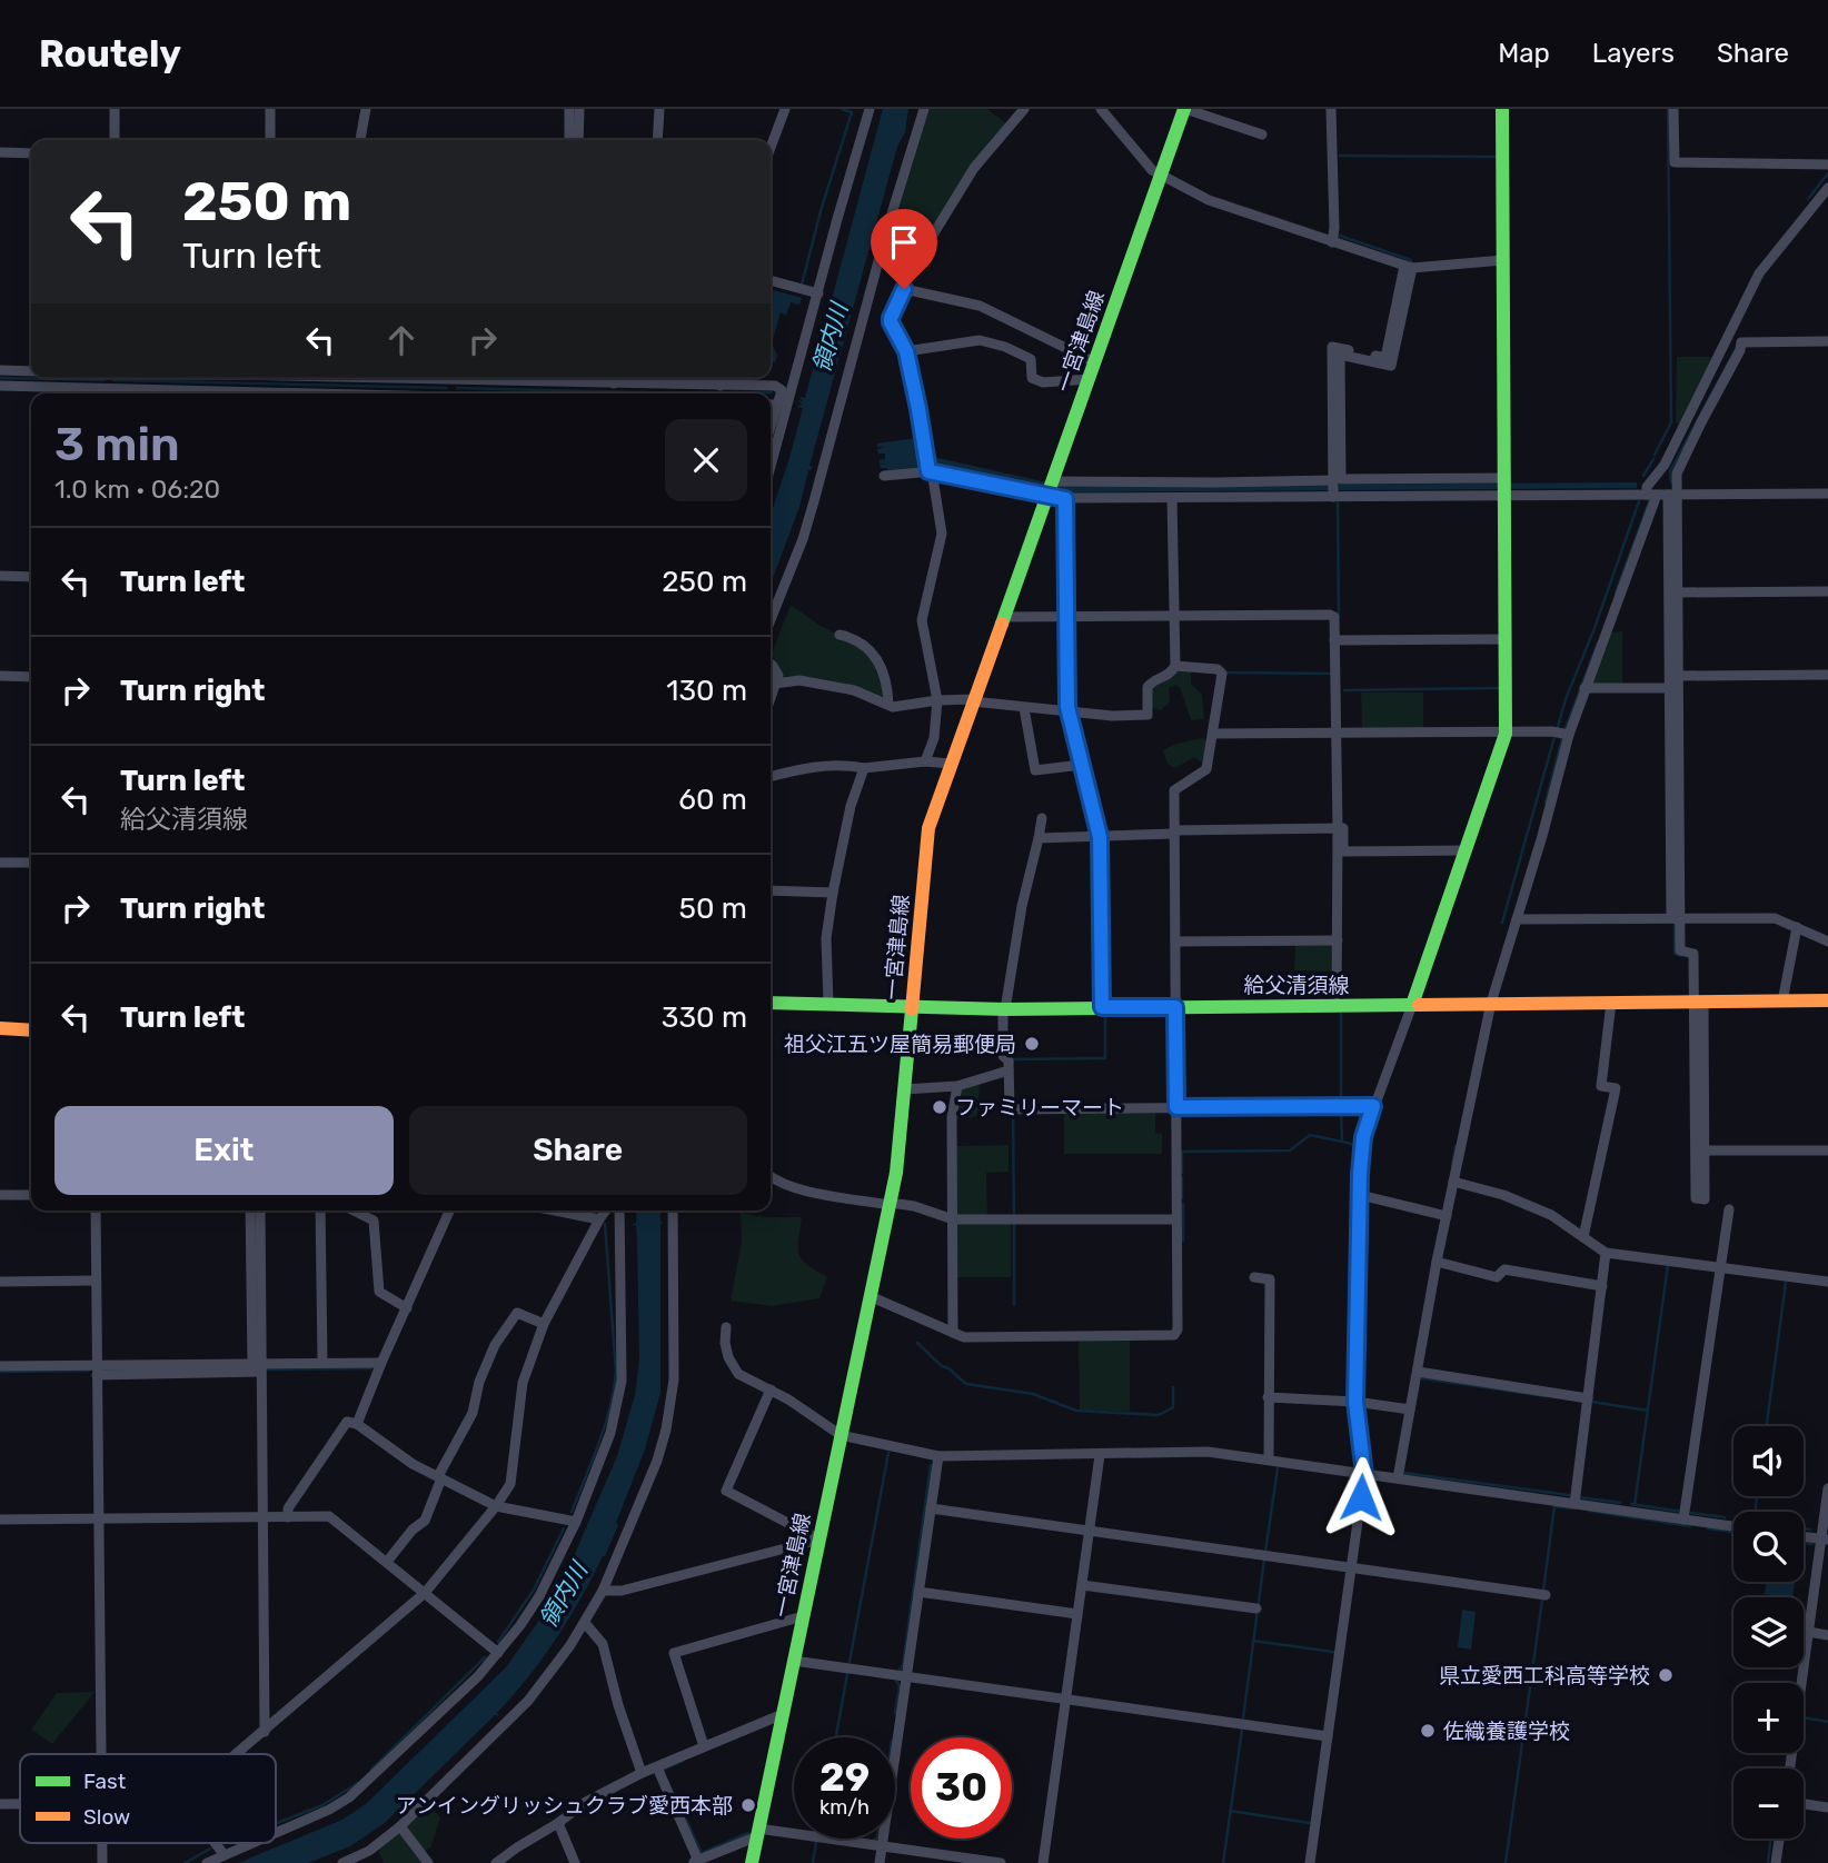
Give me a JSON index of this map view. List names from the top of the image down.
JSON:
{
  "streets": {
    "main road": ["一宮津島線", "給父清須線"]
  },
  "crossings": [
    ["一宮津島線", "給父清須線"]
  ],
  "water": ["領内川"],
  "places": [
    "祖父江五ツ屋簡易郵便局",
    "ファミリーマート",
    "県立愛西工科高等学校",
    "佐織養護学校",
    "アンイングリッシュクラブ愛西本部"
  ],
  "legend": ["Fast", "Slow"],
  "page": {
    "header": "Routely",
    "nav": ["Map", "Layers", "Share"],
    "turn": ["250 m", "Turn left"],
    "heading": ["3 min", "1.0 km · 06:20"],
    "list": [
      {
        "name": "Turn left",
        "value": "250 m"
      },
      {
        "name": "Turn right",
        "value": "130 m"
      },
      {
        "name": "Turn left",
        "note": "給父清須線",
        "value": "60 m"
      },
      {
        "name": "Turn right",
        "value": "50 m"
      },
      {
        "name": "Turn left",
        "value": "330 m"
      }
    ],
    "buttons": ["Exit", "Share"],
    "map_buttons": ["+", "−"],
    "speed": "29 km/h",
    "limit": "30"
  }
}
